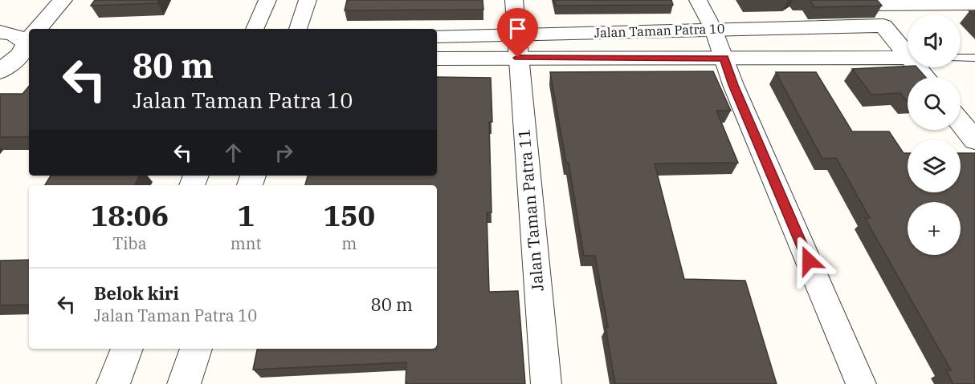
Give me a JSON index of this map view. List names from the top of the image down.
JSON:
{
  "streets": {
    "street": ["Jalan Taman Patra 10", "Jalan Taman Patra 11"]
  },
  "crossings": [
    ["Jalan Taman Patra 10", "Jalan Taman Patra 11"]
  ],
  "page": {
    "map_buttons": "+",
    "turn": ["80 m", "Jalan Taman Patra 10"],
    "eta": [
      "18:06",
      "Tiba",
      "1",
      "mnt",
      "150",
      "m"
    ],
    "list": [
      {
        "name": "Belok kiri",
        "note": "Jalan Taman Patra 10",
        "value": "80 m"
      }
    ]
  }
}
